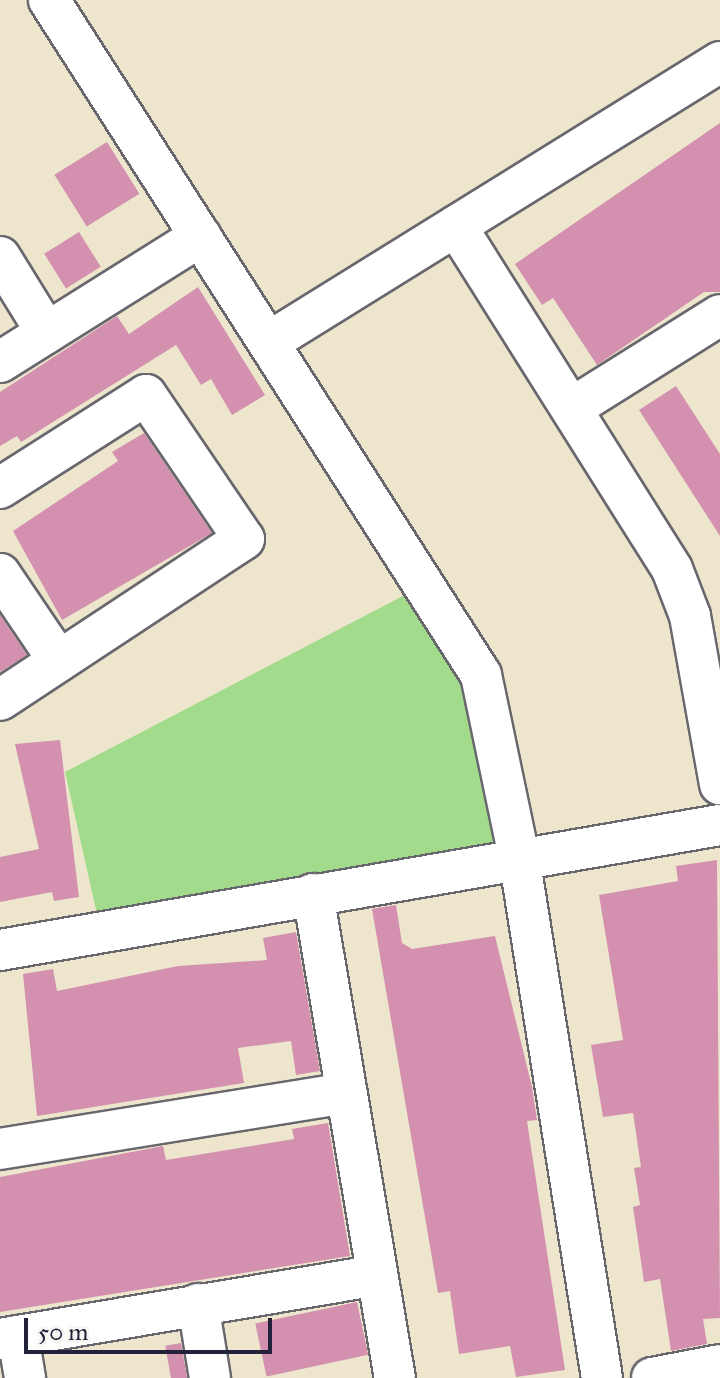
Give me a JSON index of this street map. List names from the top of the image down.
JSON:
{
  "scale_bar": "50 m"
}
